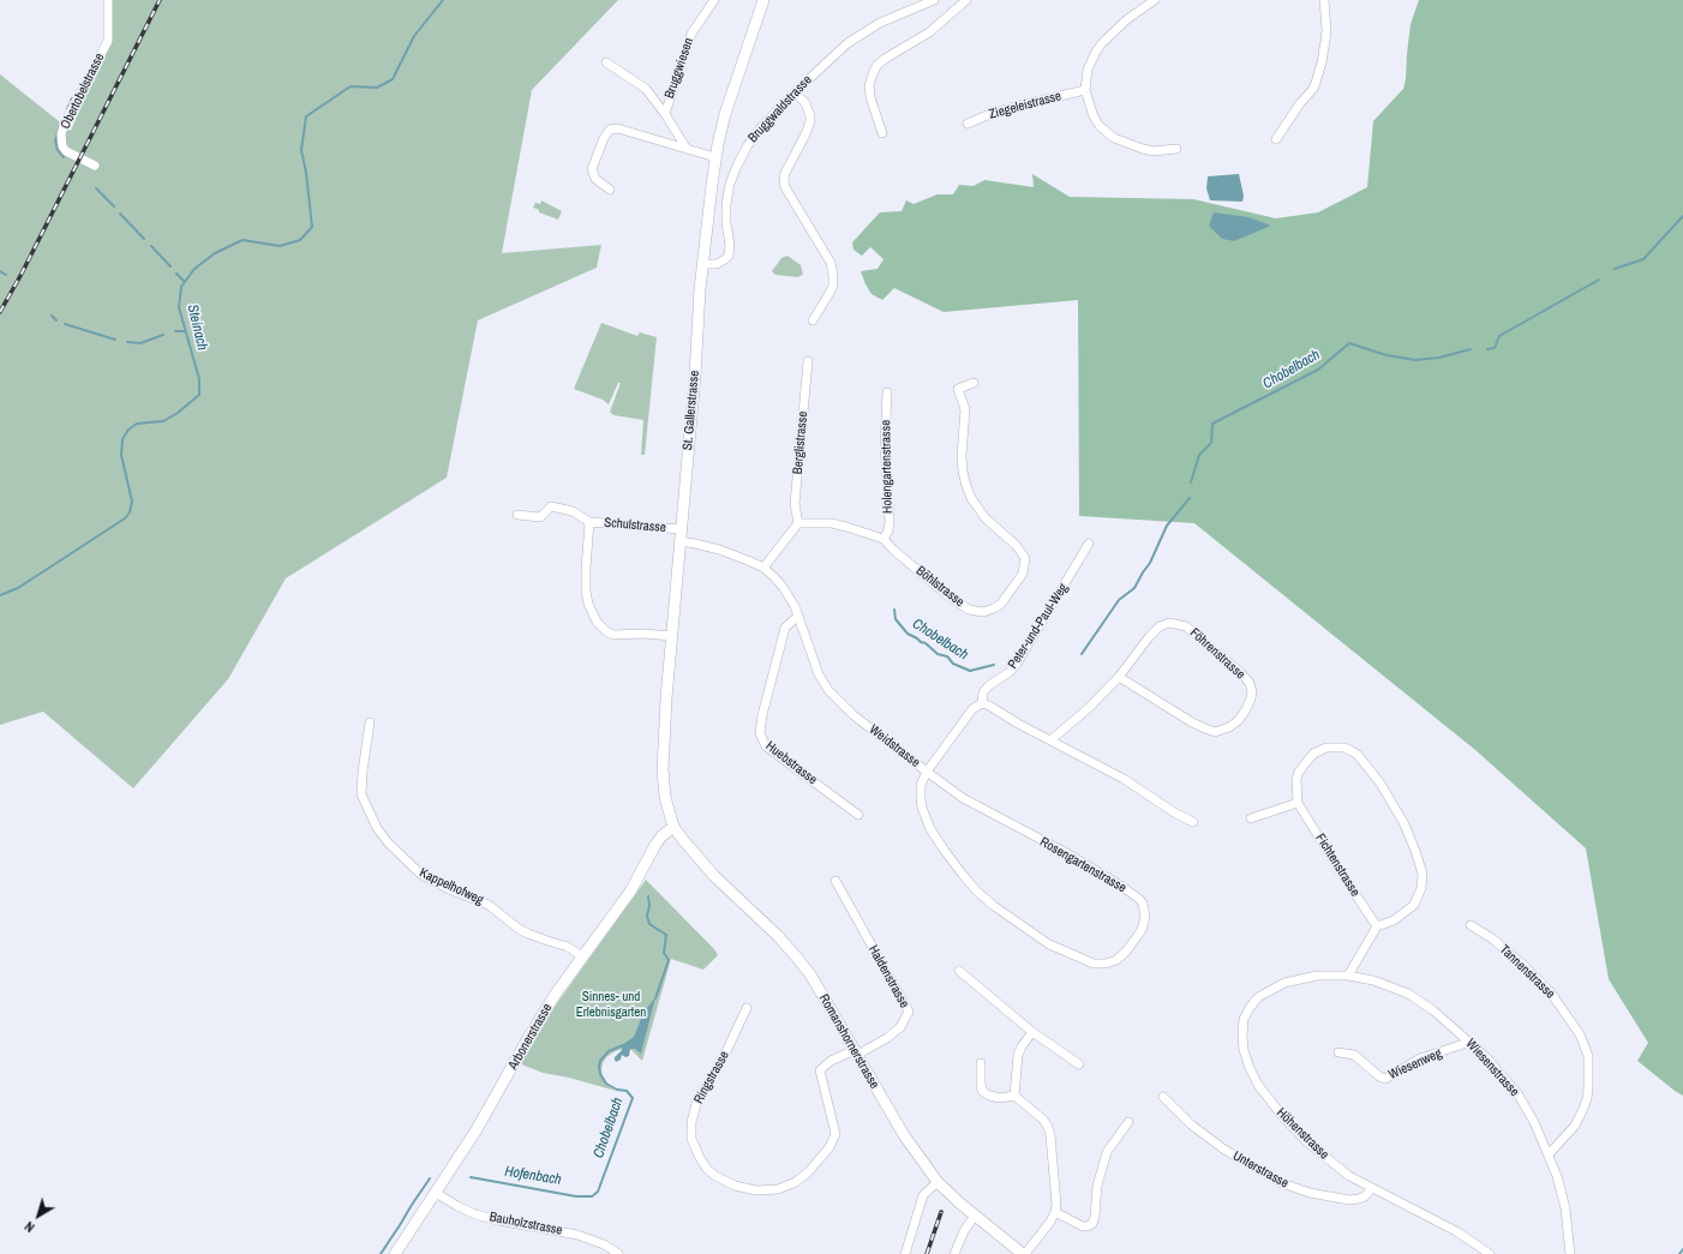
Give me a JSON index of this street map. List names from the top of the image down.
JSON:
{
  "streets": {
    "main road": ["St. Gallerstrasse", "Arbonerstrasse", "Romanshornerstrasse"],
    "street": [
      "Bruggwiesen",
      "Obertobelstrasse",
      "Ziegeleistrasse",
      "Bruggwaldstrasse",
      "Berglistrasse",
      "Holengartenstrasse",
      "Schulstrasse",
      "Böhlstrasse",
      "Peter-und-Paul-Weg",
      "Föhrenstrasse",
      "Weidstrasse",
      "Huebstrasse",
      "Rosengartenstrasse",
      "Fichtenstrasse",
      "Kappelhofweg",
      "Tannenstrasse",
      "Haldenstrasse",
      "Wiesenweg",
      "Wiesenstrasse",
      "Ringstrasse",
      "Höhenstrasse",
      "Unterstrasse",
      "Bauholzstrasse"
    ]
  },
  "crossings": [
    ["Bruggwaldstrasse", "St. Gallerstrasse"],
    ["St. Gallerstrasse", "Schulstrasse"],
    ["St. Gallerstrasse", "Weidstrasse"],
    ["St. Gallerstrasse", "Arbonerstrasse"],
    ["St. Gallerstrasse", "Romanshornerstrasse"],
    ["Berglistrasse", "Böhlstrasse"],
    ["Holengartenstrasse", "Böhlstrasse"],
    ["Peter-und-Paul-Weg", "Weidstrasse"],
    ["Weidstrasse", "Huebstrasse"],
    ["Weidstrasse", "Rosengartenstrasse"],
    ["Kappelhofweg", "Arbonerstrasse"],
    ["Tannenstrasse", "Wiesenstrasse"],
    ["Haldenstrasse", "Romanshornerstrasse"],
    ["Haldenstrasse", "Ringstrasse"],
    ["Arbonerstrasse", "Romanshornerstrasse"],
    ["Arbonerstrasse", "Bauholzstrasse"],
    ["Romanshornerstrasse", "Ringstrasse"],
    ["Wiesenweg", "Wiesenstrasse"],
    ["Wiesenstrasse", "Höhenstrasse"],
    ["Höhenstrasse", "Unterstrasse"]
  ],
  "water": ["Steinach", "Chobelbach", "Hofenbach"],
  "parks": ["Sinnes- und Erlebnisgarten"],
  "north": "bottom left"
}
